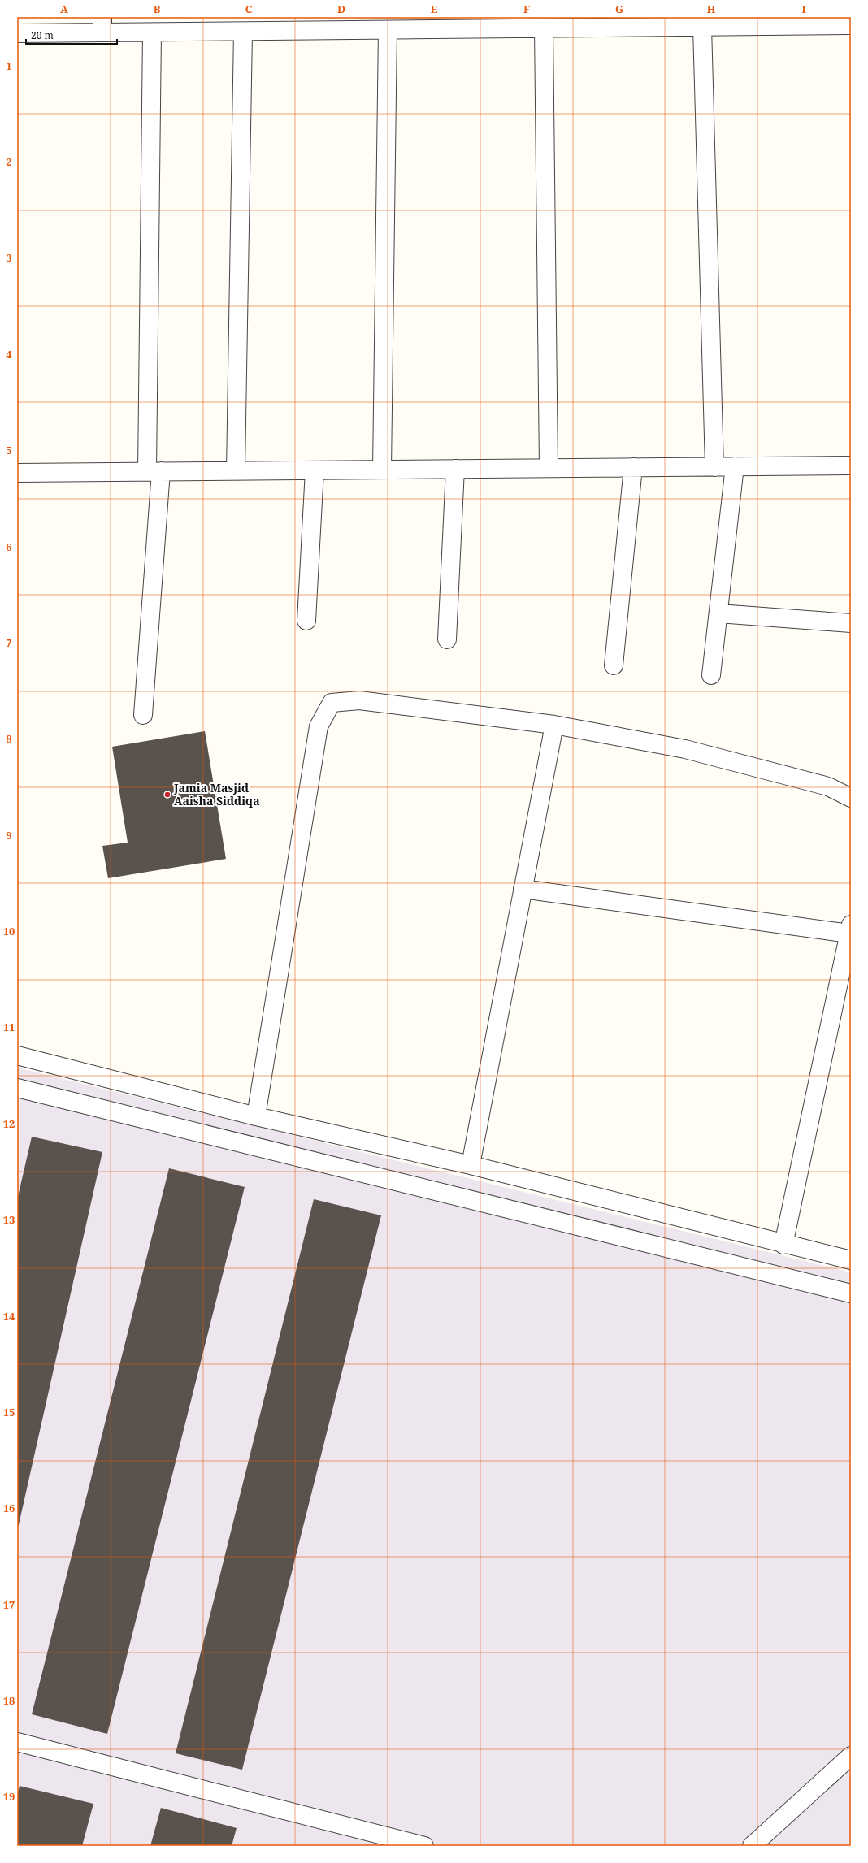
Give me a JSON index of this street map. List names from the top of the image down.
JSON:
{
  "places": ["Jamia Masjid Aaisha Siddiqa"],
  "scale_bar": "20 m",
  "grid": {
    "columns": [
      "A",
      "B",
      "C",
      "D",
      "E",
      "F",
      "G",
      "H",
      "I"
    ],
    "rows": [
      "1",
      "2",
      "3",
      "4",
      "5",
      "6",
      "7",
      "8",
      "9",
      "10",
      "11",
      "12",
      "13",
      "14",
      "15",
      "16",
      "17",
      "18",
      "19"
    ]
  }
}
